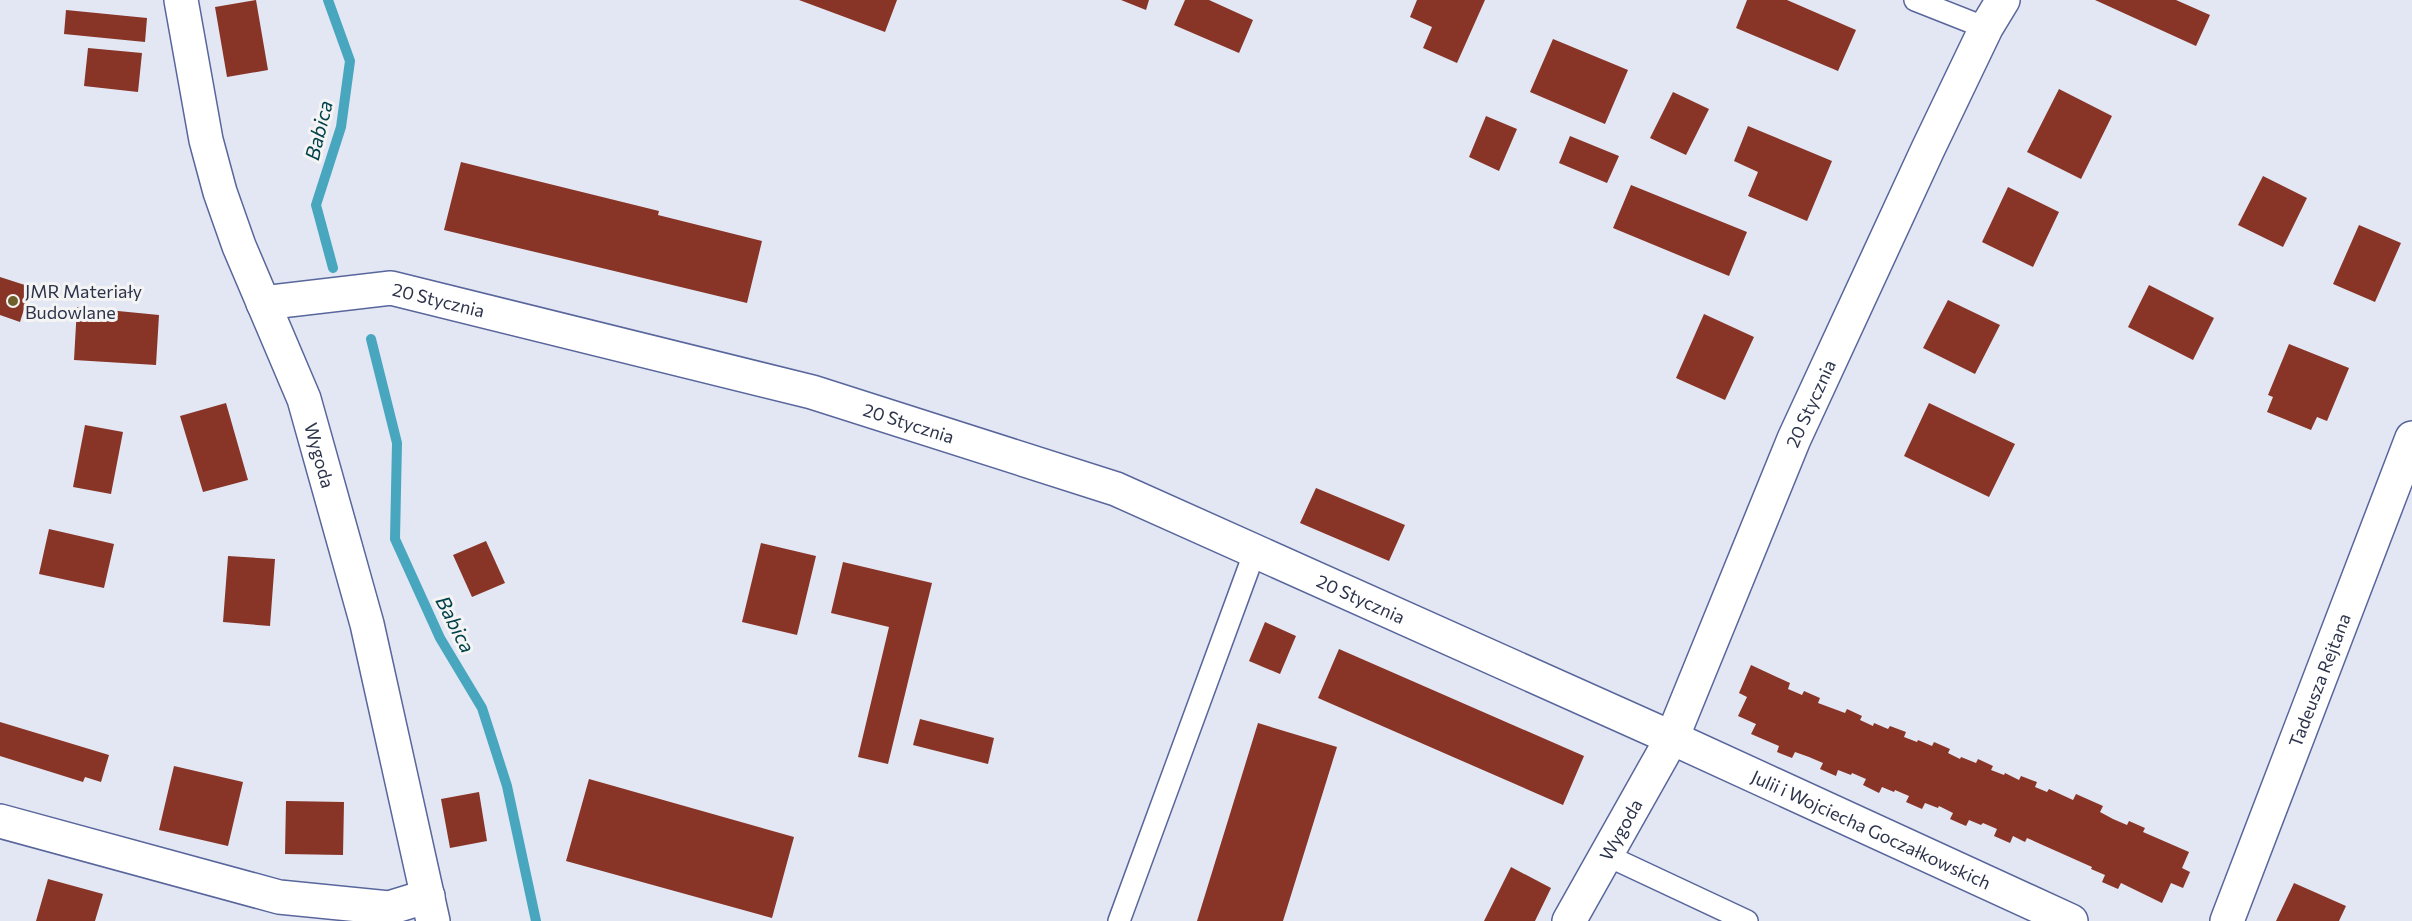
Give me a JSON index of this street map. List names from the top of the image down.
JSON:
{
  "streets": {
    "street": [
      "20 Stycznia",
      "Wygoda",
      "Tadeusza Rejtana",
      "Julii i Wojciecha Goczałkowskich"
    ]
  },
  "crossings": [
    ["20 Stycznia", "Wygoda"],
    ["20 Stycznia", "Julii i Wojciecha Goczałkowskich"],
    ["Wygoda", "Julii i Wojciecha Goczałkowskich"]
  ],
  "water": ["Babica"],
  "places": ["JMR Materiały Budowlane"]
}
